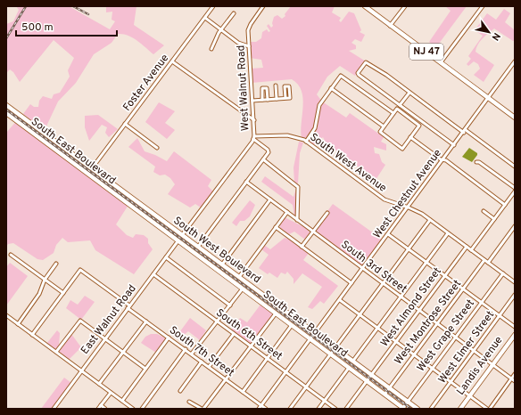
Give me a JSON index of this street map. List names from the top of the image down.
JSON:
{
  "streets": {
    "main road": [
      "NJ 47",
      "South East Boulevard",
      "South West Boulevard",
      "Landis Avenue"
    ],
    "street": [
      "Foster Avenue",
      "West Walnut Road",
      "South West Avenue",
      "West Chestnut Avenue",
      "South 3rd Street",
      "West Almond Street",
      "East Walnut Road",
      "West Montrose Street",
      "South 6th Street",
      "West Grape Street",
      "West Elmer Street",
      "South 7th Street"
    ]
  },
  "crossings": [
    ["NJ 47", "West Chestnut Avenue"],
    ["Foster Avenue", "South West Boulevard"],
    ["West Walnut Road", "South West Avenue"],
    ["West Walnut Road", "South West Boulevard"],
    ["South East Boulevard", "West Chestnut Avenue"],
    ["South East Boulevard", "South West Boulevard"],
    ["South East Boulevard", "West Almond Street"],
    ["South East Boulevard", "East Walnut Road"],
    ["South East Boulevard", "West Montrose Street"],
    ["South East Boulevard", "West Grape Street"],
    ["South West Avenue", "West Chestnut Avenue"],
    ["South West Avenue", "West Almond Street"],
    ["South West Avenue", "West Montrose Street"],
    ["South West Avenue", "West Grape Street"],
    ["West Chestnut Avenue", "South West Boulevard"],
    ["West Chestnut Avenue", "South 3rd Street"],
    ["West Chestnut Avenue", "South 6th Street"],
    ["West Chestnut Avenue", "South 7th Street"],
    ["South West Boulevard", "West Almond Street"],
    ["South West Boulevard", "West Montrose Street"],
    ["South West Boulevard", "West Grape Street"],
    ["South 3rd Street", "West Almond Street"],
    ["South 3rd Street", "West Montrose Street"],
    ["South 3rd Street", "West Grape Street"],
    ["South 3rd Street", "West Elmer Street"],
    ["South 3rd Street", "Landis Avenue"],
    ["East Walnut Road", "South 6th Street"],
    ["East Walnut Road", "South 7th Street"]
  ],
  "scale_bar": "500 m",
  "north": "bottom right"
}
